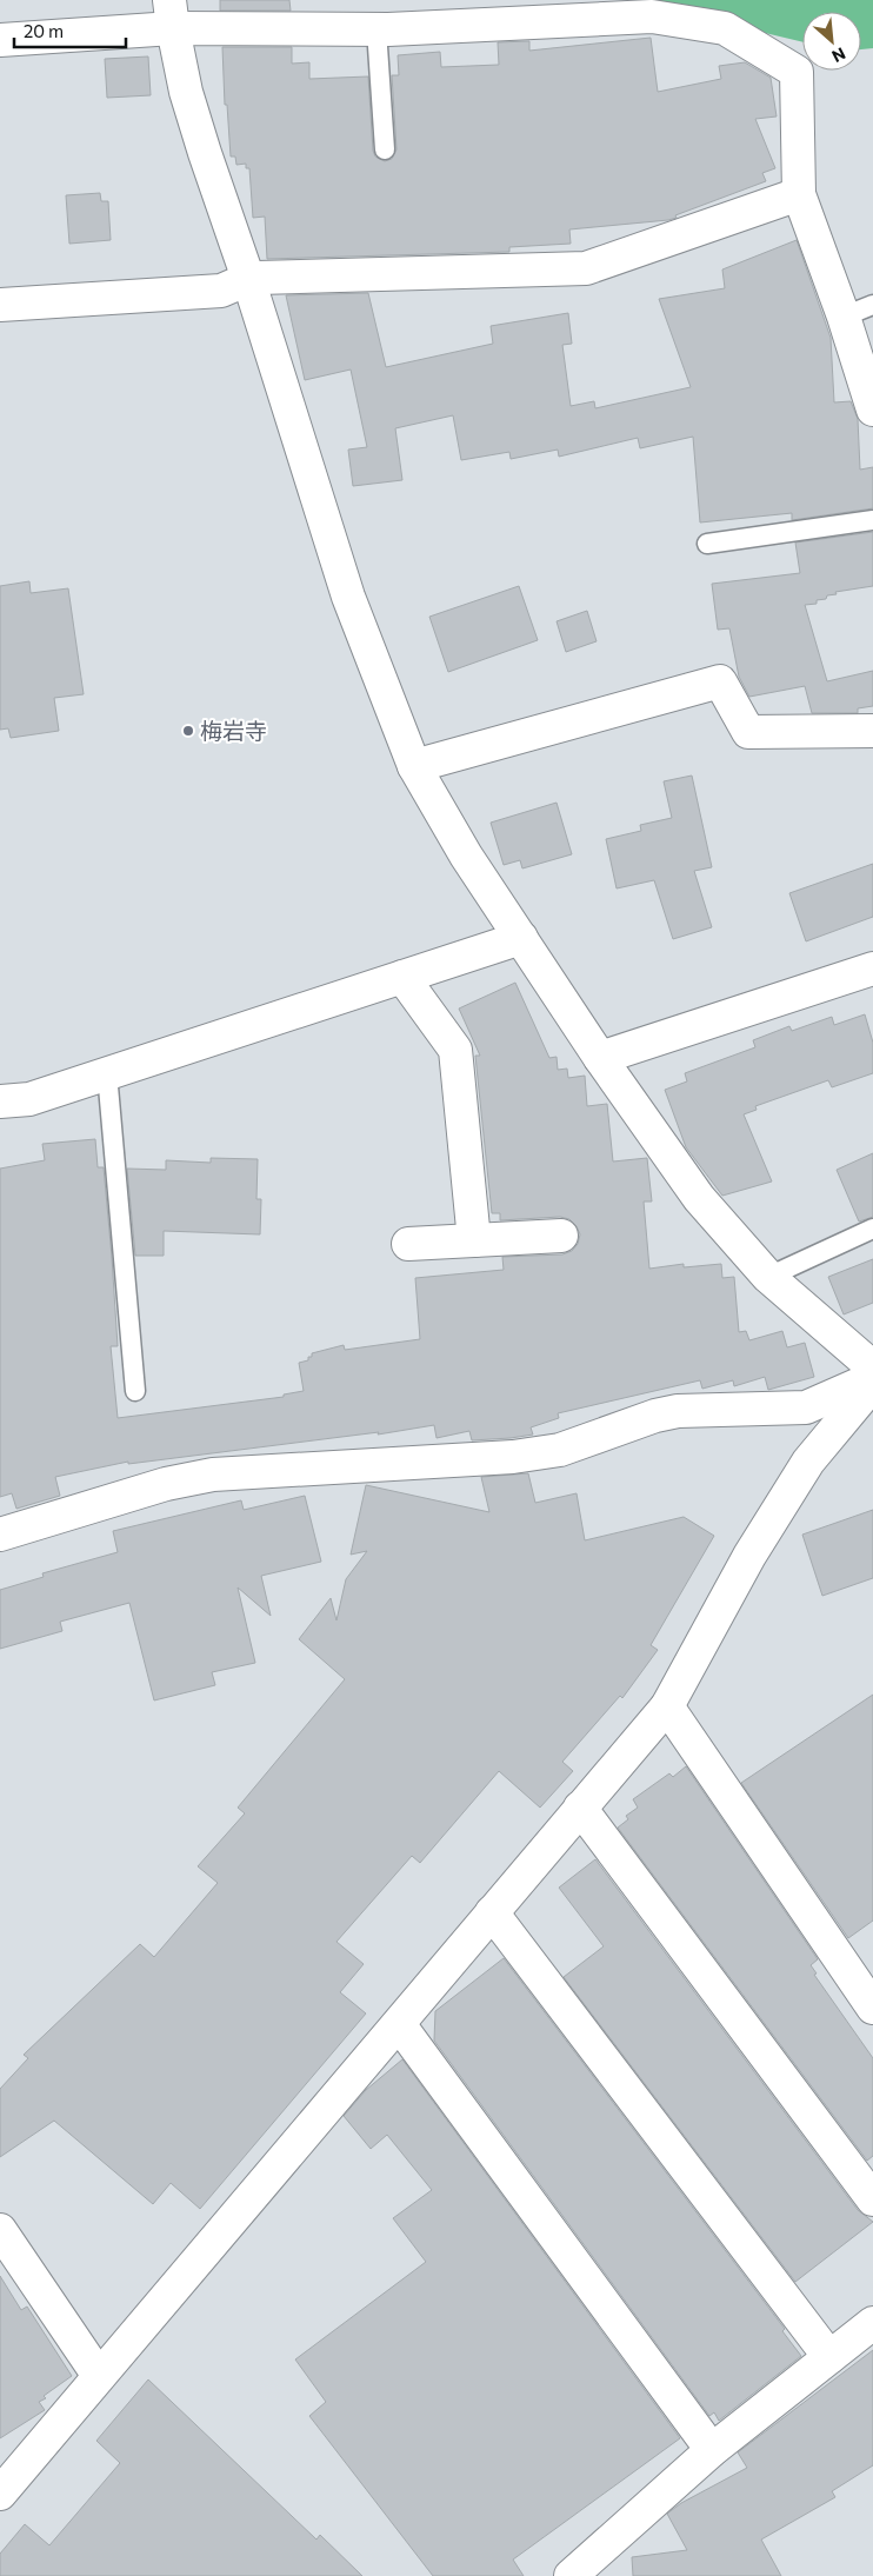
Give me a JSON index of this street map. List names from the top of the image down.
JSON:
{
  "places": ["梅岩寺"],
  "scale_bar": "20 m",
  "north": "bottom right"
}
